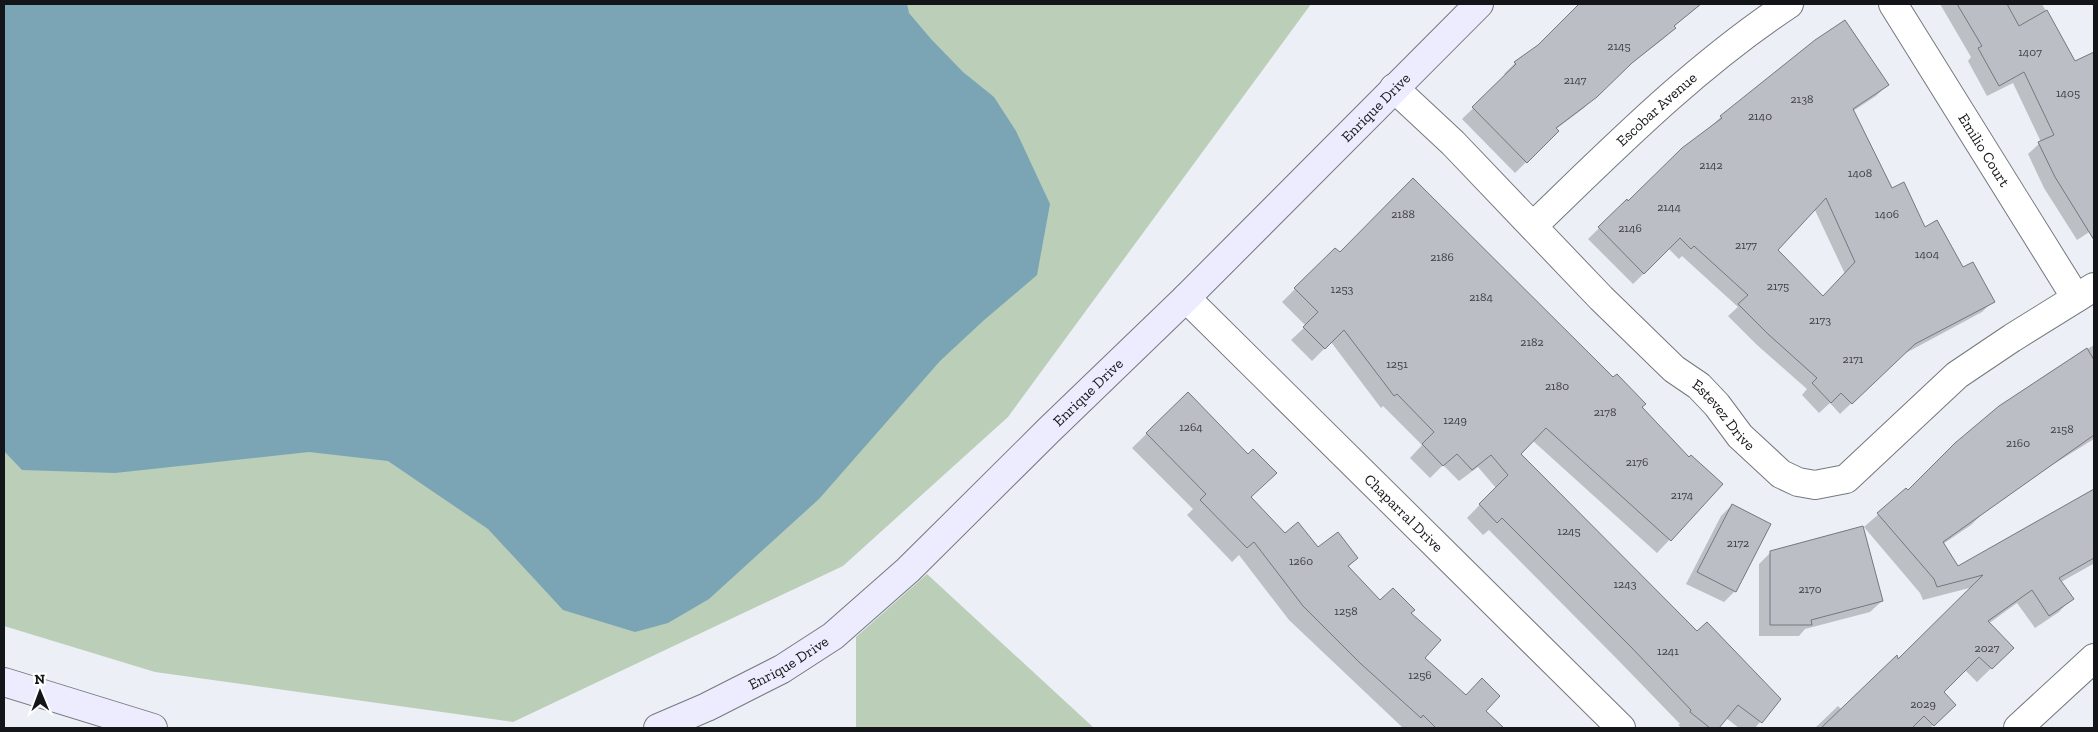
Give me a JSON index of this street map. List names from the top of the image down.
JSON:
{
  "streets": {
    "street": [
      "Enrique Drive",
      "Escobar Avenue",
      "Emilio Court",
      "Estevez Drive",
      "Chaparral Drive"
    ]
  },
  "crossings": [
    ["Enrique Drive", "Estevez Drive"],
    ["Enrique Drive", "Chaparral Drive"],
    ["Escobar Avenue", "Estevez Drive"],
    ["Emilio Court", "Estevez Drive"]
  ],
  "house_numbers": [
    "2145",
    "1407",
    "2147",
    "1405",
    "2138",
    "2140",
    "2142",
    "1408",
    "2144",
    "2188",
    "1406",
    "2146",
    "2177",
    "1404",
    "2186",
    "2175",
    "1253",
    "2184",
    "2173",
    "2182",
    "2171",
    "1251",
    "2180",
    "2178",
    "1249",
    "1264",
    "2158",
    "2160",
    "2176",
    "2174",
    "1245",
    "2172",
    "1260",
    "1243",
    "2170",
    "1258",
    "2027",
    "1241",
    "1256",
    "2029"
  ],
  "north": "top"
}
